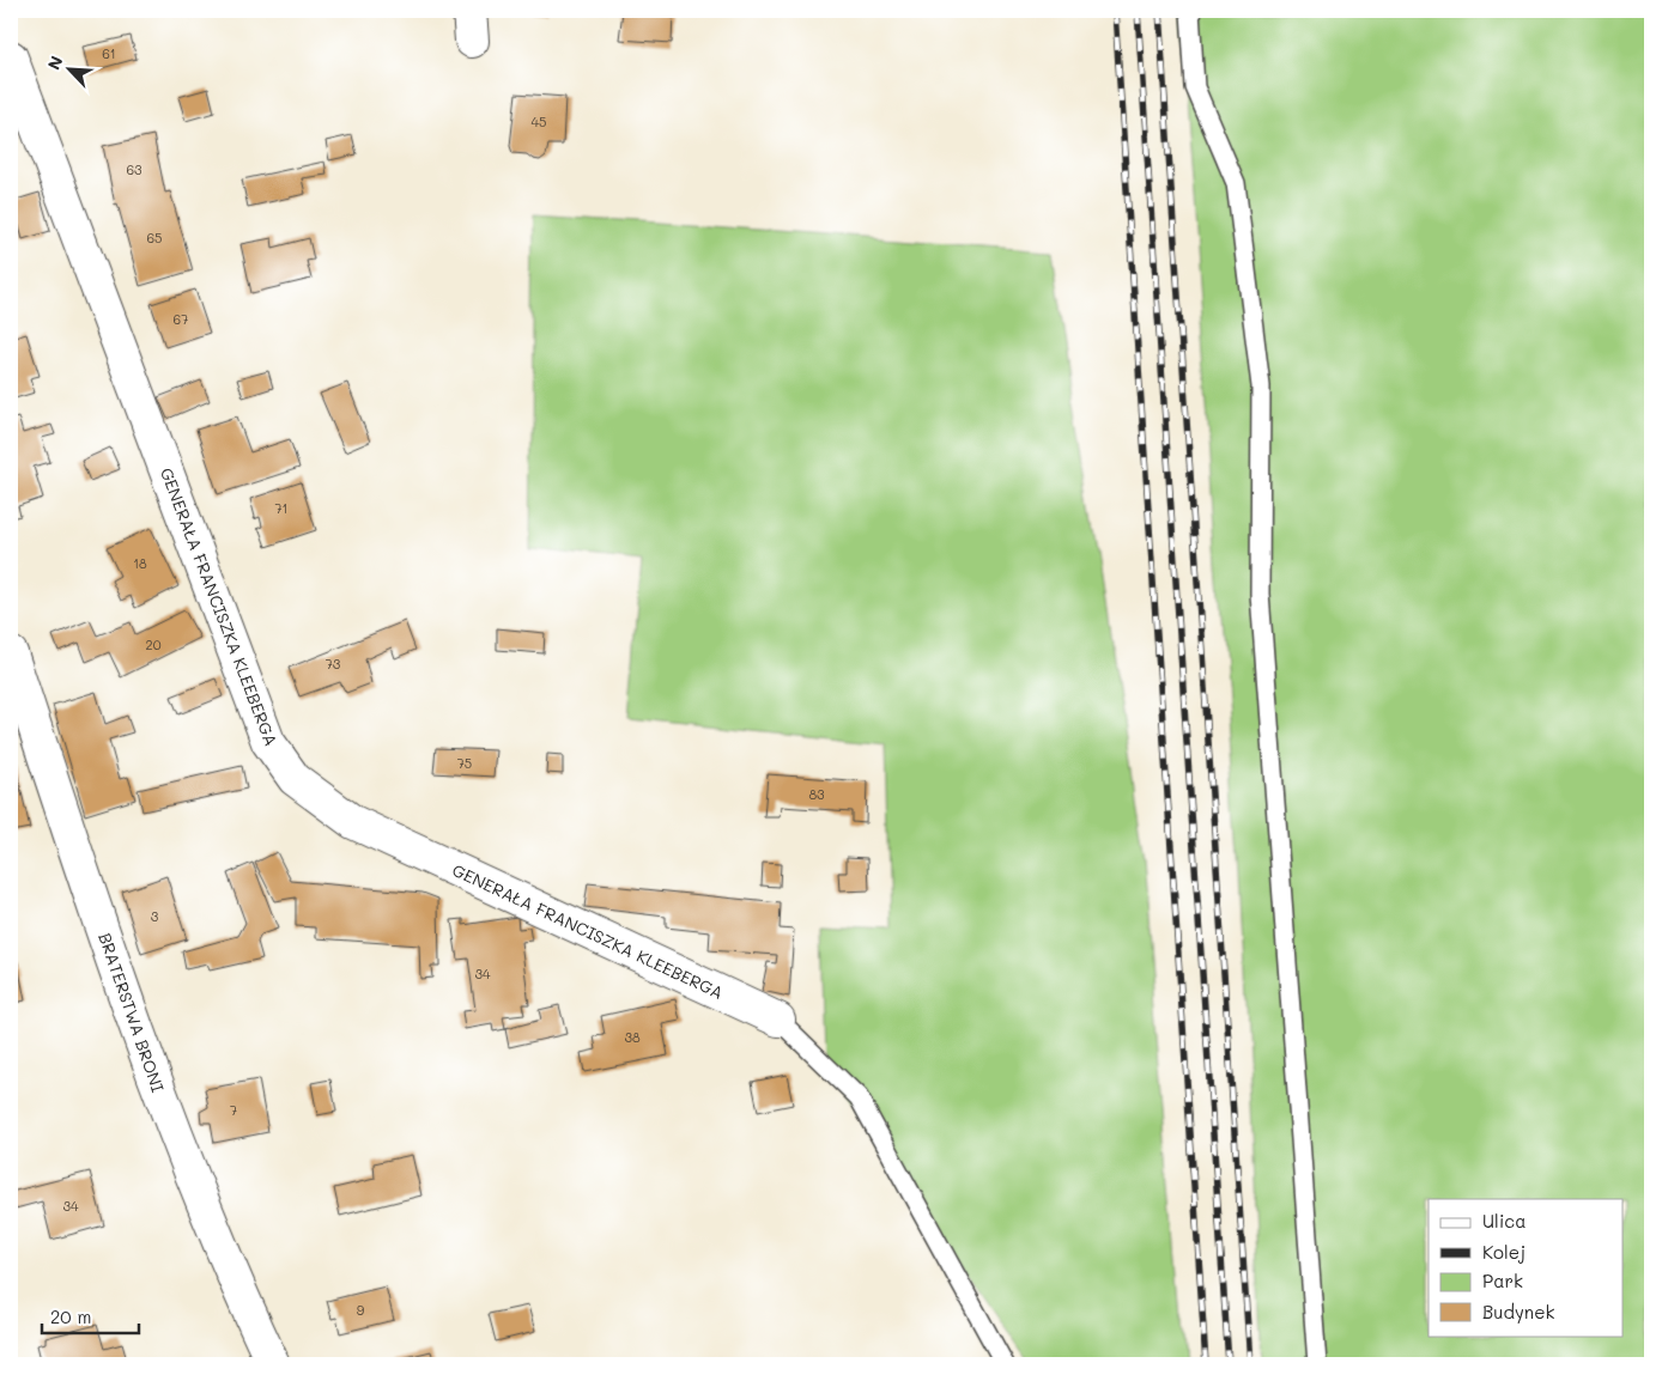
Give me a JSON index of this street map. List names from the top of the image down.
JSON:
{
  "streets": {
    "street": ["GENERAŁA FRANCISZKA KLEEBERGA", "BRATERSTWA BRONI"]
  },
  "house_numbers": [
    "61",
    "45",
    "63",
    "65",
    "67",
    "71",
    "18",
    "20",
    "73",
    "75",
    "83",
    "3",
    "34",
    "38",
    "7",
    "34",
    "9"
  ],
  "legend": [
    "Ulica",
    "Kolej",
    "Park",
    "Budynek"
  ],
  "scale_bar": "20 m",
  "north": "top left"
}
